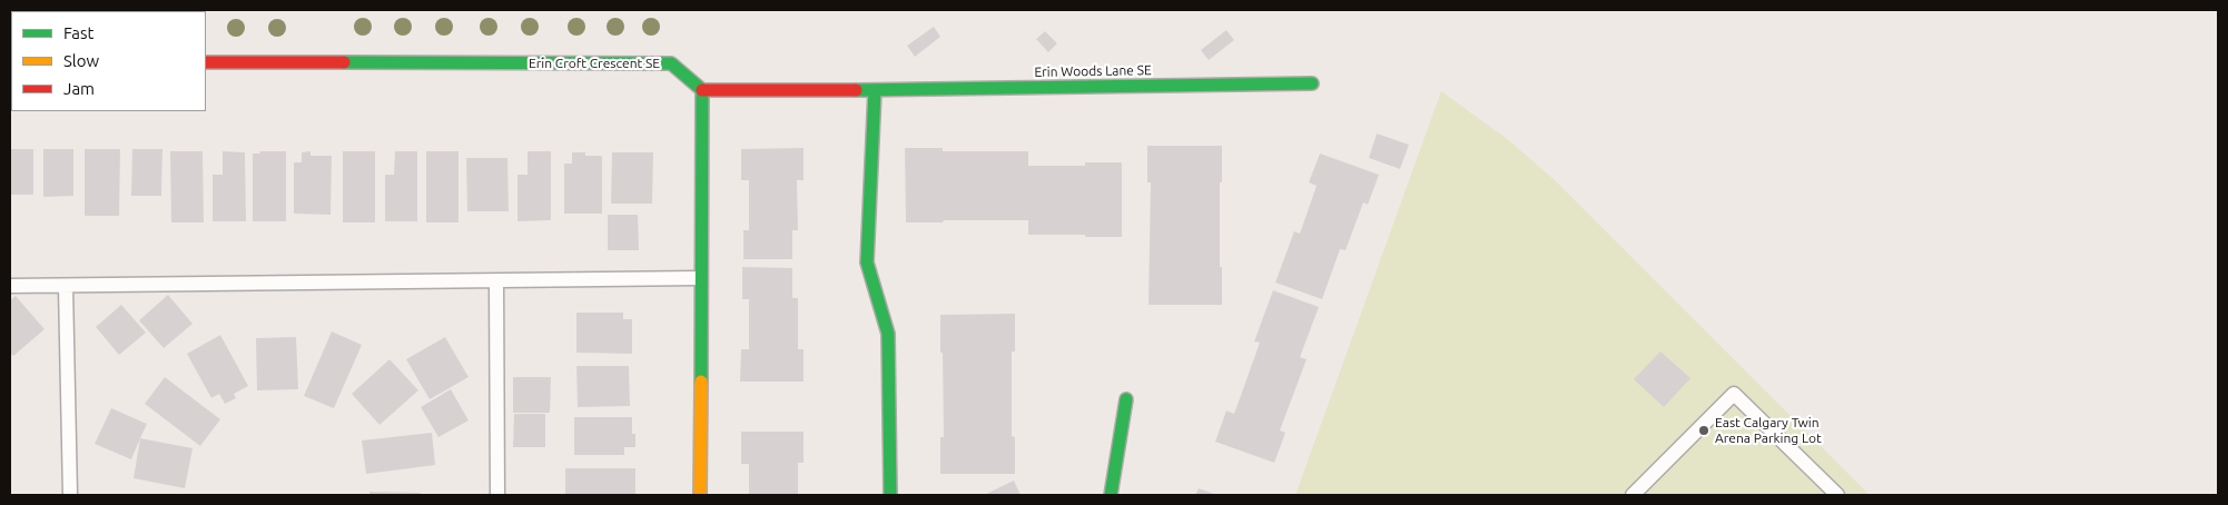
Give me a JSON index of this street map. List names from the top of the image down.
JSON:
{
  "streets": {
    "street": ["Erin Croft Crescent SE", "Erin Woods Lane SE"]
  },
  "crossings": [
    ["Erin Croft Crescent SE", "Erin Woods Lane SE"]
  ],
  "places": ["East Calgary Twin Arena Parking Lot"],
  "legend": ["Fast", "Slow", "Jam"]
}
